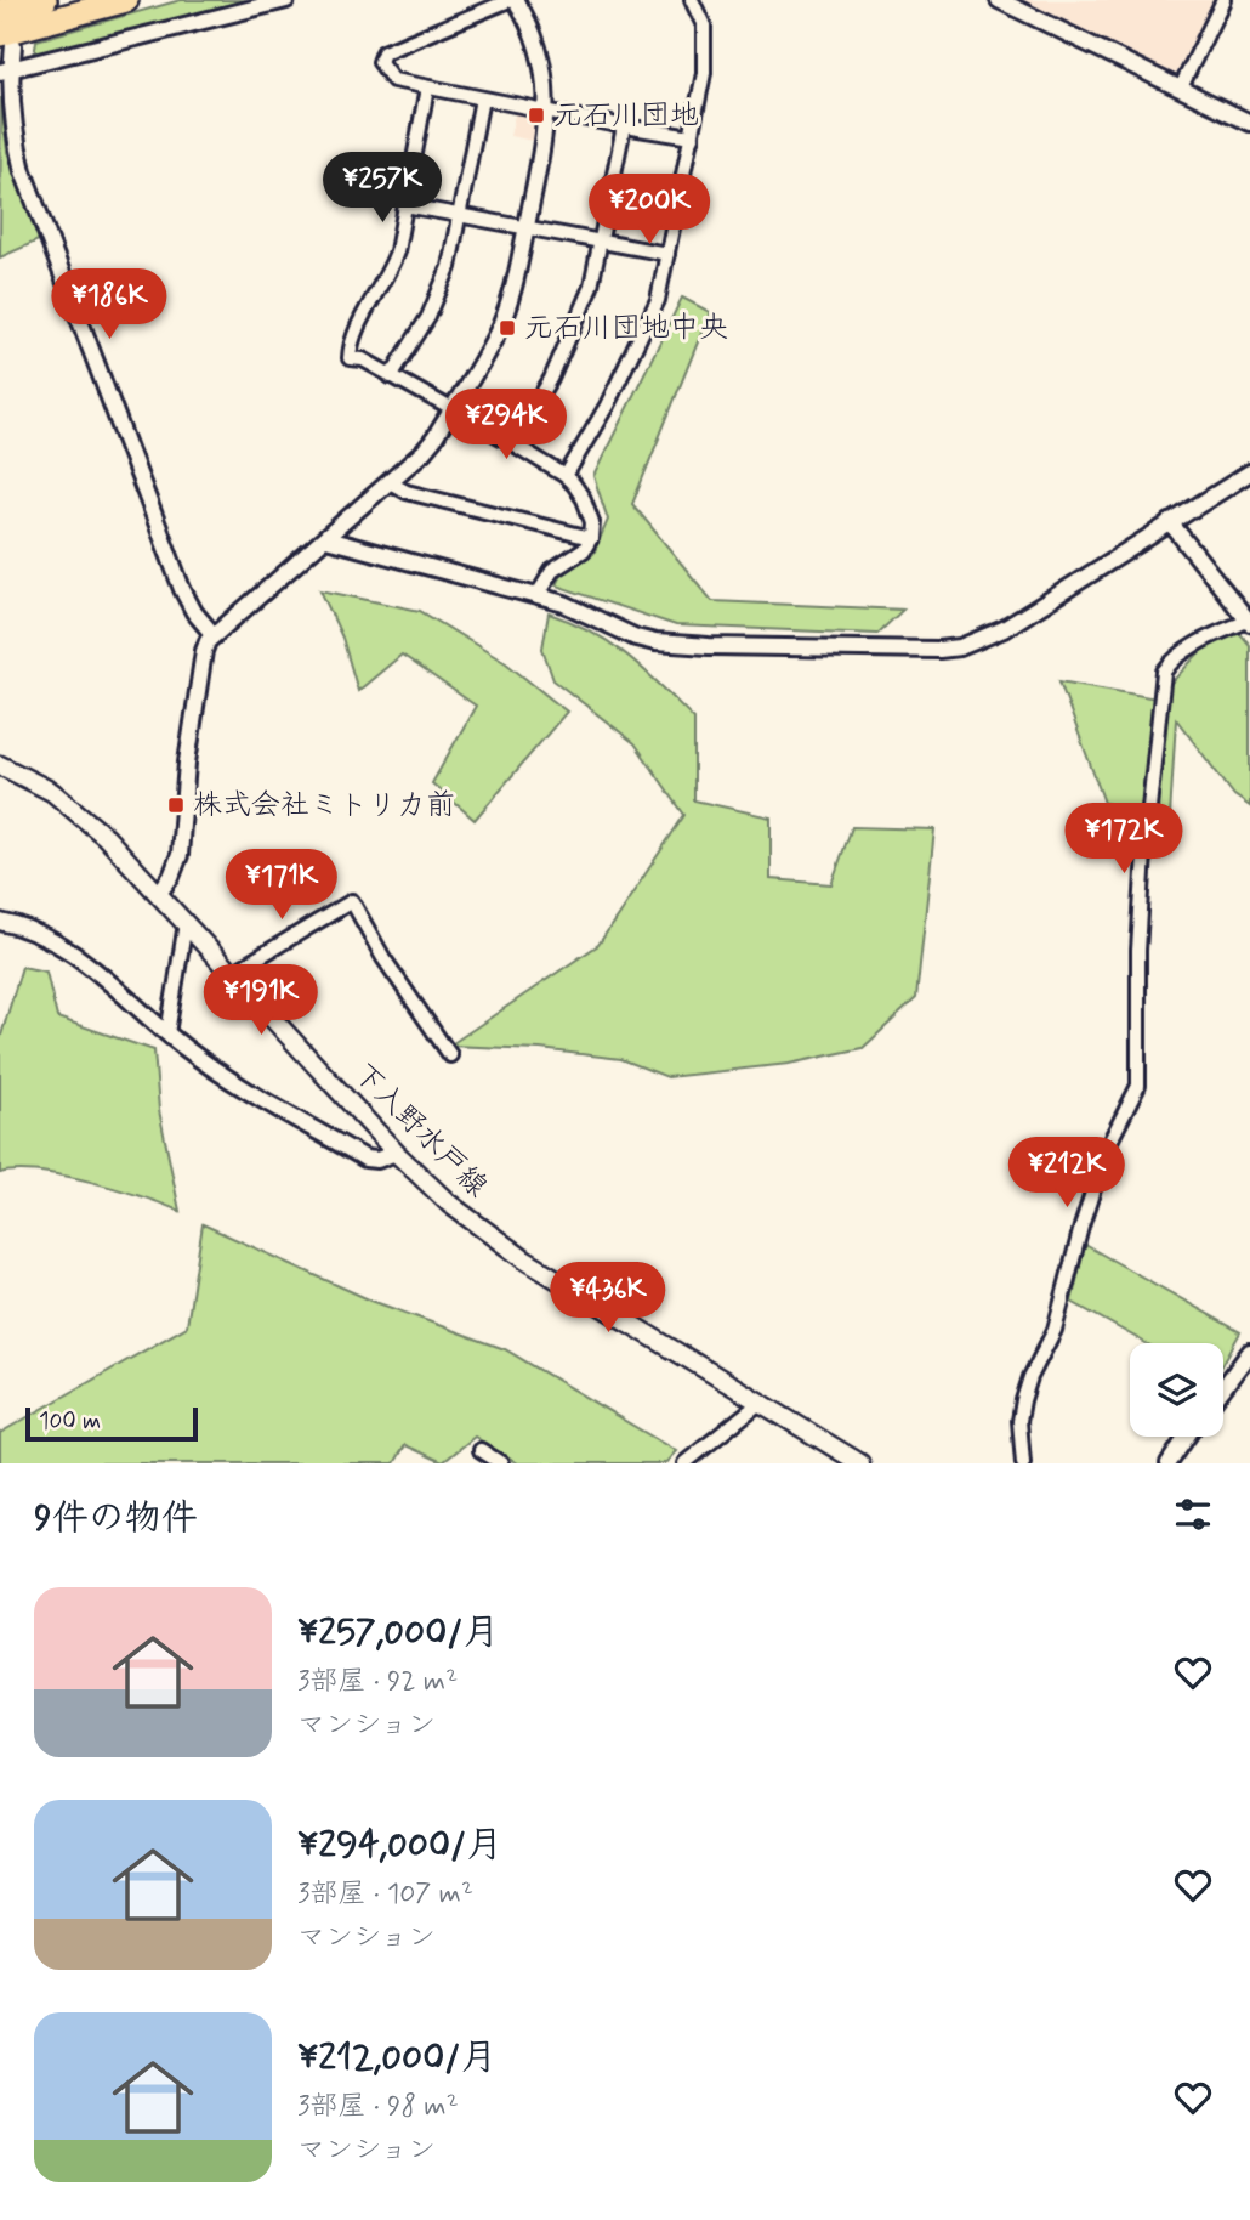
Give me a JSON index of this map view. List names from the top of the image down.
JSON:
{
  "streets": {
    "main road": ["下入野水戸線"]
  },
  "places": {
    "transit": ["元石川団地", "元石川団地中央", "株式会社ミトリカ前"]
  },
  "scale_bar": "100 m",
  "page": {
    "price": [
      "¥257K",
      "¥200K",
      "¥186K",
      "¥294K",
      "¥172K",
      "¥171K",
      "¥191K",
      "¥212K",
      "¥436K"
    ],
    "scale": "100 m",
    "heading": "9件の物件",
    "list": [
      {
        "name": "¥257,000/月",
        "note": "3部屋 · 92 m² · マンション"
      },
      {
        "name": "¥294,000/月",
        "note": "3部屋 · 107 m² · マンション"
      },
      {
        "name": "¥212,000/月",
        "note": "3部屋 · 98 m² · マンション"
      }
    ]
  }
}
